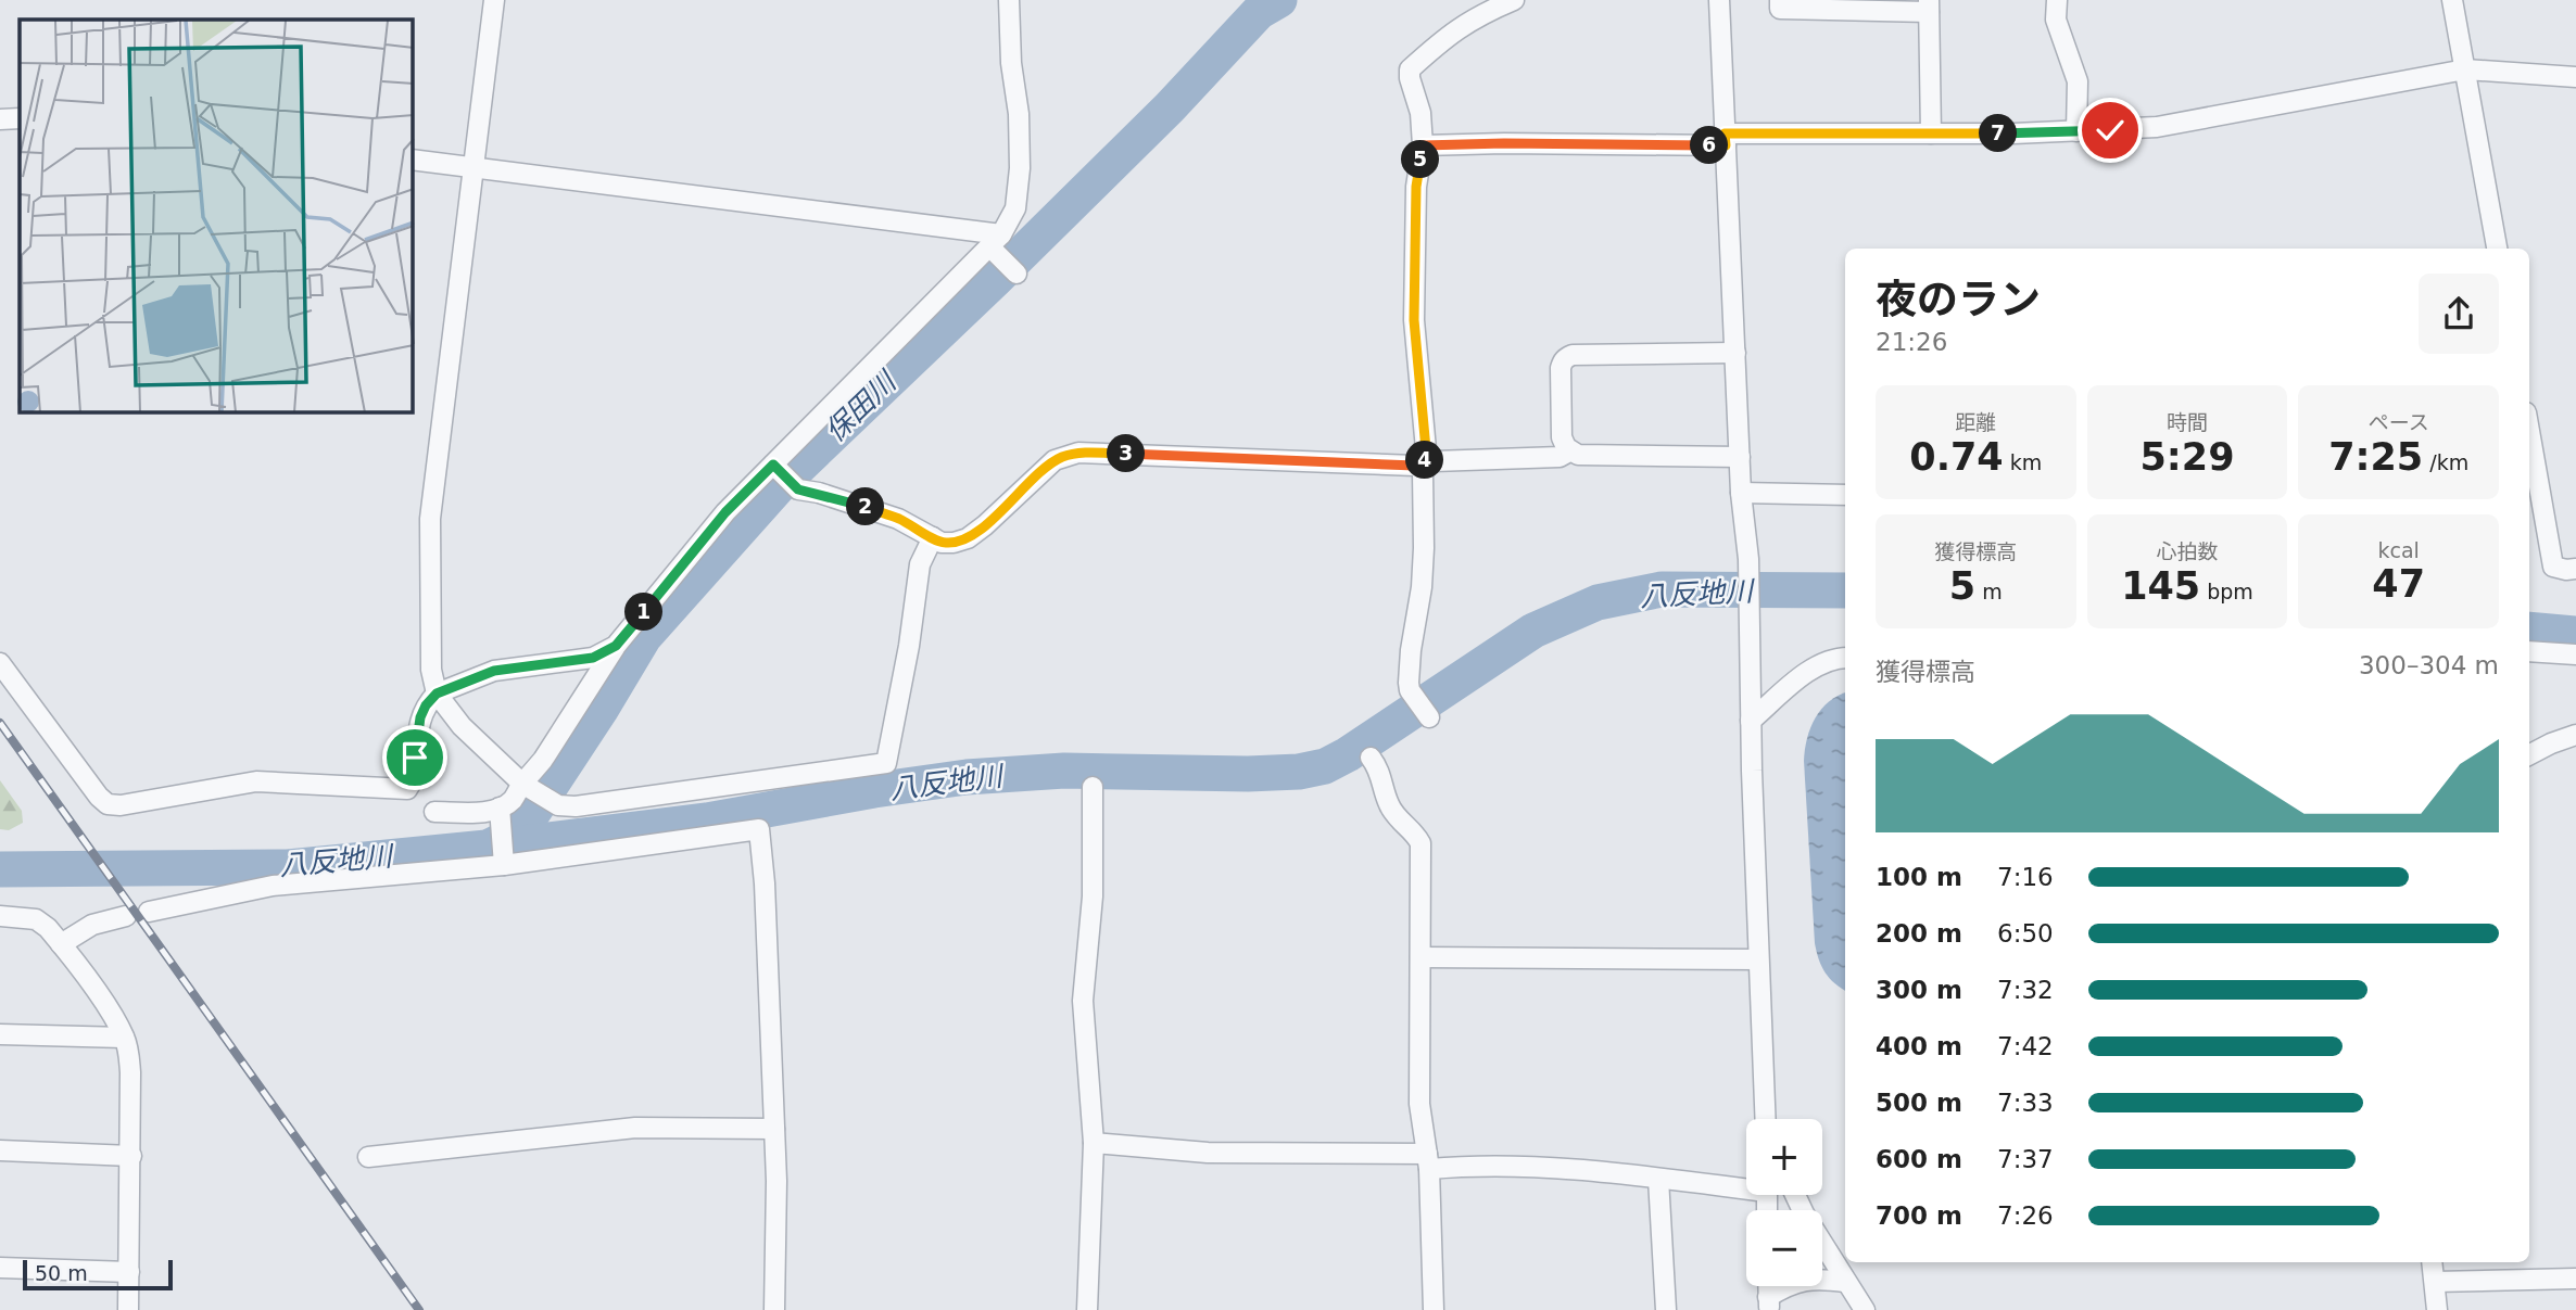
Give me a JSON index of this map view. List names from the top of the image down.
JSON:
{
  "water": ["保田川", "八反地川"],
  "scale_bar": "50 m",
  "page": {
    "pins": [
      "7",
      "6",
      "5",
      "3",
      "4",
      "2",
      "1"
    ],
    "heading": ["夜のラン", "21:26"],
    "stats": [
      ["距離", "0.74 km"],
      ["時間", "5:29"],
      ["ペース", "7:25 /km"],
      ["獲得標高", "5 m"],
      ["心拍数", "145 bpm"],
      ["kcal", "47"]
    ],
    "chart": ["獲得標高", "300–304 m"],
    "list": [
      {
        "name": "100 m",
        "note": "7:16"
      },
      {
        "name": "200 m",
        "note": "6:50"
      },
      {
        "name": "300 m",
        "note": "7:32"
      },
      {
        "name": "400 m",
        "note": "7:42"
      },
      {
        "name": "500 m",
        "note": "7:33"
      },
      {
        "name": "600 m",
        "note": "7:37"
      },
      {
        "name": "700 m",
        "note": "7:26"
      }
    ],
    "map_buttons": ["+", "−"],
    "scale": "50 m"
  }
}
